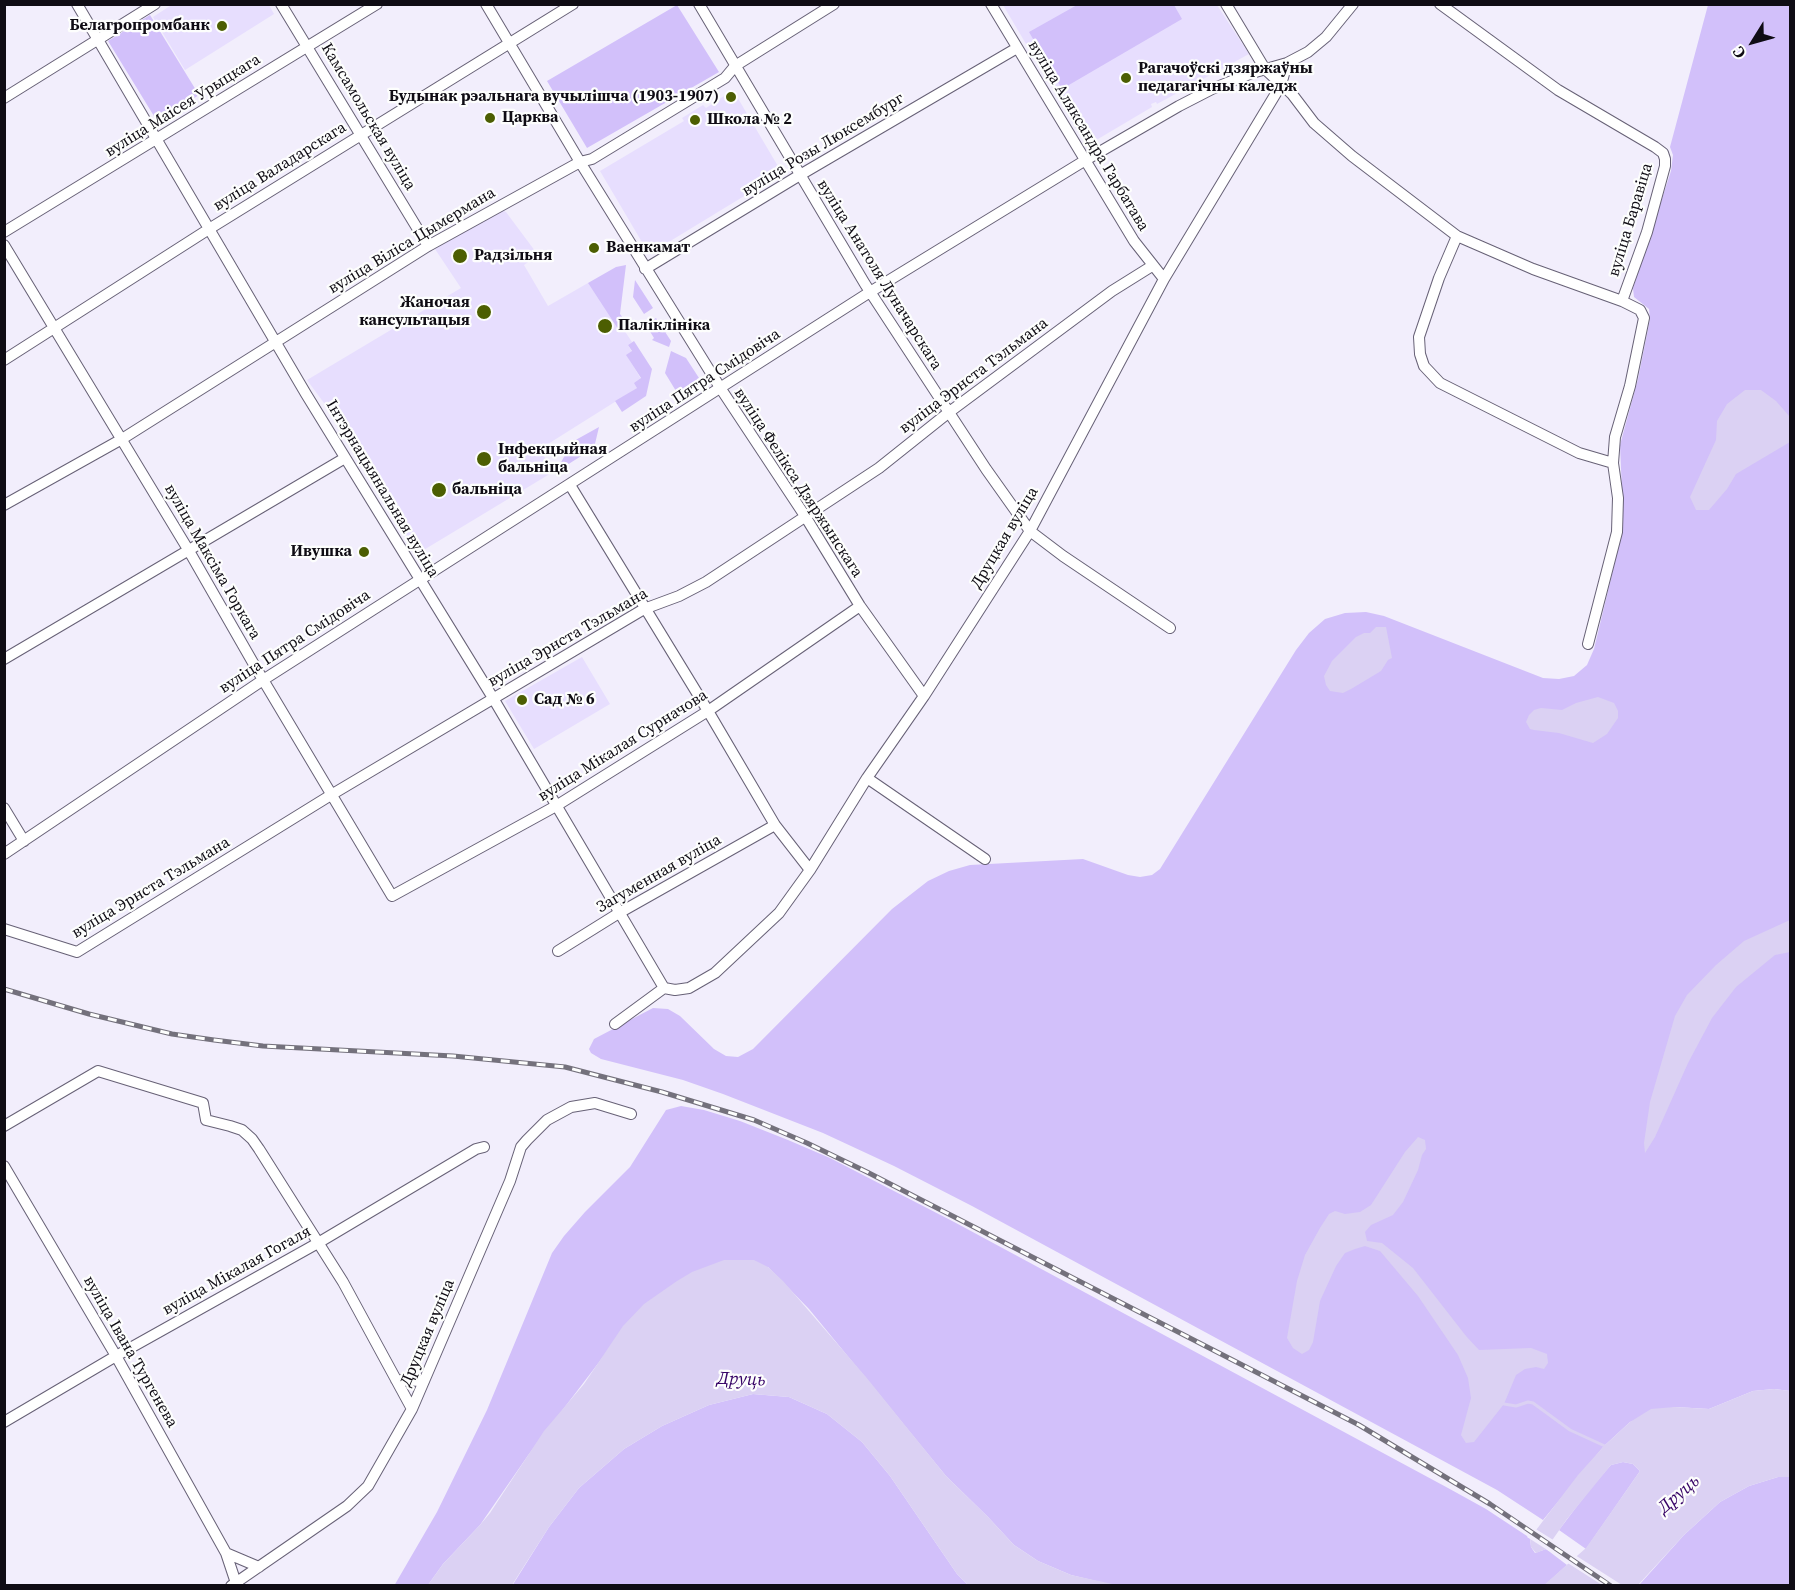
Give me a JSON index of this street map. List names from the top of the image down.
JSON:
{
  "streets": {
    "street": [
      "вуліца Маісея Урыцкага",
      "Камсамольская вуліца",
      "вуліца Аляксандра Гарбатава",
      "вуліца Розы Люксембург",
      "вуліца Валадарскага",
      "вуліца Баравіца",
      "вуліца Віліса Цымермана",
      "вуліца Анатоля Луначарскага",
      "вуліца Эрнста Тэльмана",
      "вуліца Пятра Смідовіча",
      "вуліца Фелікса Дзяржынскага",
      "Інтэрнацыянальная вуліца",
      "Друцкая вуліца",
      "вуліца Максіма Горкага",
      "вуліца Мікалая Сурначова",
      "Загуменная вуліца",
      "вуліца Мікалая Гогаля",
      "вуліца Івана Тургенева"
    ]
  },
  "crossings": [
    ["вуліца Маісея Урыцкага", "Камсамольская вуліца"],
    ["вуліца Маісея Урыцкага", "Інтэрнацыянальная вуліца"],
    ["Камсамольская вуліца", "вуліца Валадарскага"],
    ["Камсамольская вуліца", "вуліца Віліса Цымермана"],
    ["вуліца Аляксандра Гарбатава", "вуліца Розы Люксембург"],
    ["вуліца Аляксандра Гарбатава", "вуліца Эрнста Тэльмана"],
    ["вуліца Аляксандра Гарбатава", "вуліца Пятра Смідовіча"],
    ["вуліца Аляксандра Гарбатава", "Друцкая вуліца"],
    ["вуліца Розы Люксембург", "вуліца Анатоля Луначарскага"],
    ["вуліца Розы Люксембург", "вуліца Фелікса Дзяржынскага"],
    ["вуліца Валадарскага", "вуліца Фелікса Дзяржынскага"],
    ["вуліца Валадарскага", "Інтэрнацыянальная вуліца"],
    ["вуліца Валадарскага", "вуліца Максіма Горкага"],
    ["вуліца Віліса Цымермана", "вуліца Анатоля Луначарскага"],
    ["вуліца Віліса Цымермана", "вуліца Фелікса Дзяржынскага"],
    ["вуліца Віліса Цымермана", "Інтэрнацыянальная вуліца"],
    ["вуліца Віліса Цымермана", "вуліца Максіма Горкага"],
    ["вуліца Анатоля Луначарскага", "вуліца Эрнста Тэльмана"],
    ["вуліца Анатоля Луначарскага", "вуліца Пятра Смідовіча"],
    ["вуліца Анатоля Луначарскага", "Друцкая вуліца"],
    ["вуліца Эрнста Тэльмана", "вуліца Фелікса Дзяржынскага"],
    ["вуліца Эрнста Тэльмана", "Інтэрнацыянальная вуліца"],
    ["вуліца Эрнста Тэльмана", "вуліца Максіма Горкага"],
    ["вуліца Пятра Смідовіча", "вуліца Фелікса Дзяржынскага"],
    ["вуліца Пятра Смідовіча", "Інтэрнацыянальная вуліца"],
    ["вуліца Пятра Смідовіча", "Друцкая вуліца"],
    ["вуліца Пятра Смідовіча", "вуліца Максіма Горкага"],
    ["вуліца Фелікса Дзяржынскага", "Друцкая вуліца"],
    ["вуліца Фелікса Дзяржынскага", "вуліца Мікалая Сурначова"],
    ["Інтэрнацыянальная вуліца", "Друцкая вуліца"],
    ["Інтэрнацыянальная вуліца", "вуліца Мікалая Сурначова"],
    ["Інтэрнацыянальная вуліца", "Загуменная вуліца"],
    ["Друцкая вуліца", "вуліца Івана Тургенева"],
    ["вуліца Максіма Горкага", "вуліца Мікалая Сурначова"],
    ["вуліца Мікалая Гогаля", "вуліца Івана Тургенева"]
  ],
  "water": ["Друць"],
  "places": [
    "Белагропромбанк",
    "Рагачоўскі дзяржаўны педагагічны каледж",
    "Будынак рэальнага вучылішча (1903-1907)",
    "Царква",
    "Школа № 2",
    "Ваенкамат",
    "Радзільня",
    "Жаночая кансультацыя",
    "Паліклініка",
    "Інфекцыйная бальніца",
    "бальніца",
    "Ивушка",
    "Сад № 6"
  ],
  "north": "bottom left"
}
